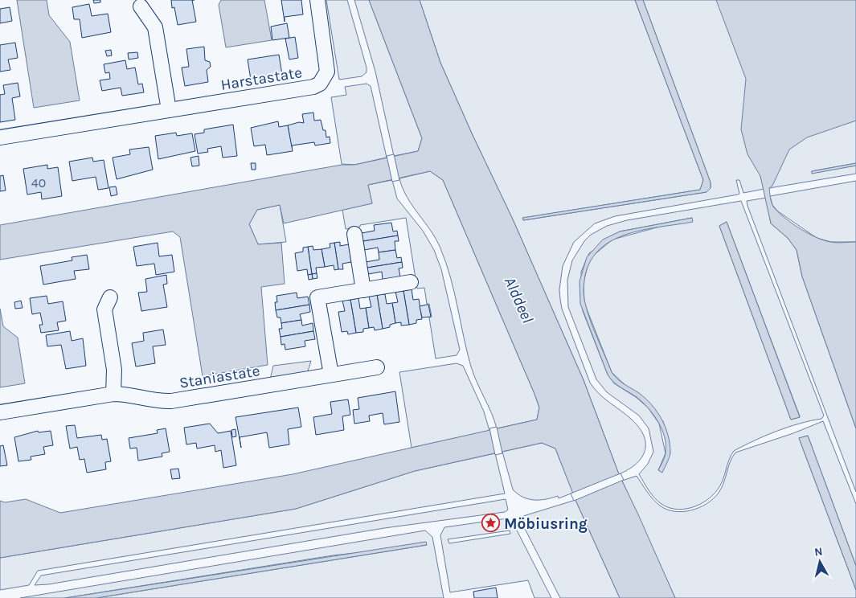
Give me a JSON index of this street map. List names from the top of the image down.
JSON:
{
  "streets": {
    "street": ["Harstastate", "Staniastate"]
  },
  "water": ["Alddeel"],
  "places": {
    "place": ["Möbiusring"]
  },
  "house_numbers": ["40"],
  "north": "top"
}
